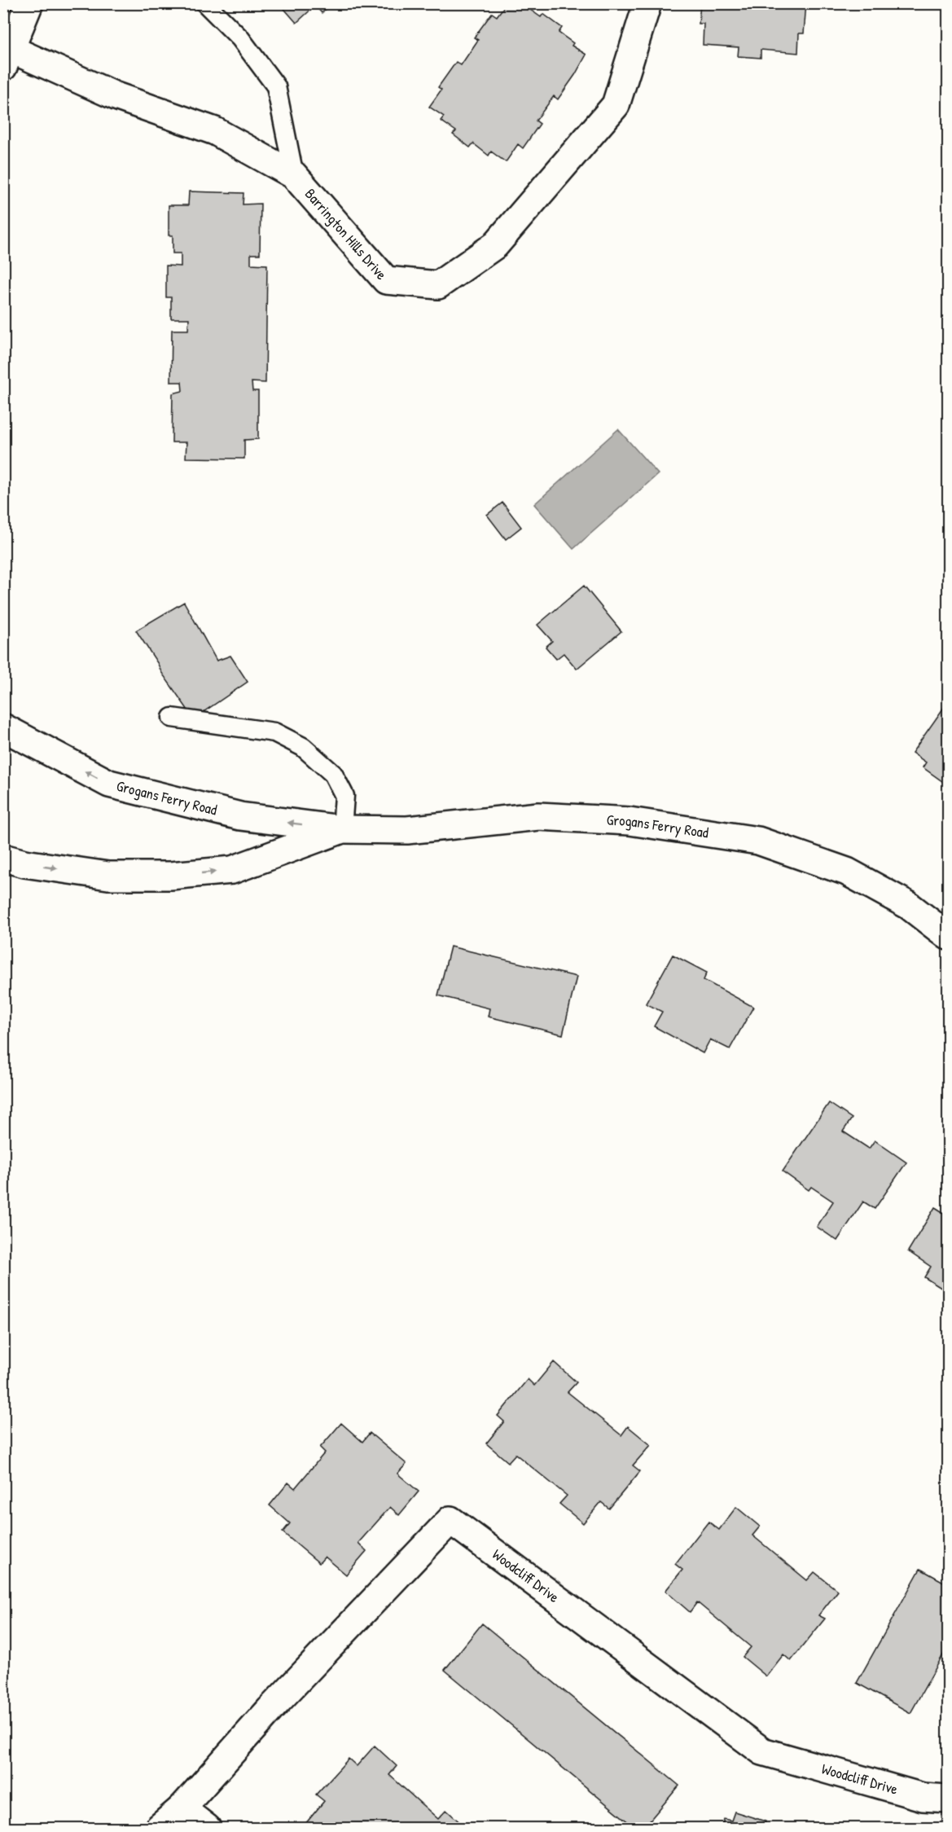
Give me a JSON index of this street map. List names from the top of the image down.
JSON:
{
  "streets": {
    "street": ["Barrington Hills Drive", "Grogans Ferry Road", "Woodcliff Drive"]
  }
}
